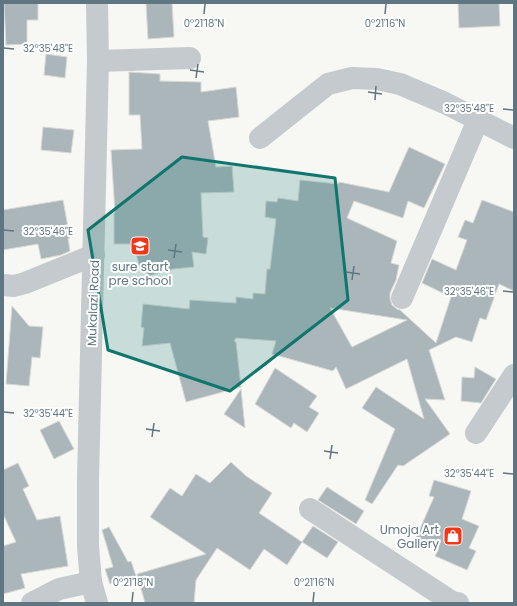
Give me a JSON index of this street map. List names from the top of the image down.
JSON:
{
  "streets": {
    "street": ["Mukalazi Road"]
  },
  "places": {
    "school or university": ["sure start pre school"],
    "shop": ["Umoja Art Gallery"]
  },
  "coordinates": [
    "0°21'18\"N",
    "0°21'16\"N",
    "32°35'48\"E",
    "32°35'46\"E",
    "32°35'44\"E"
  ]
}
